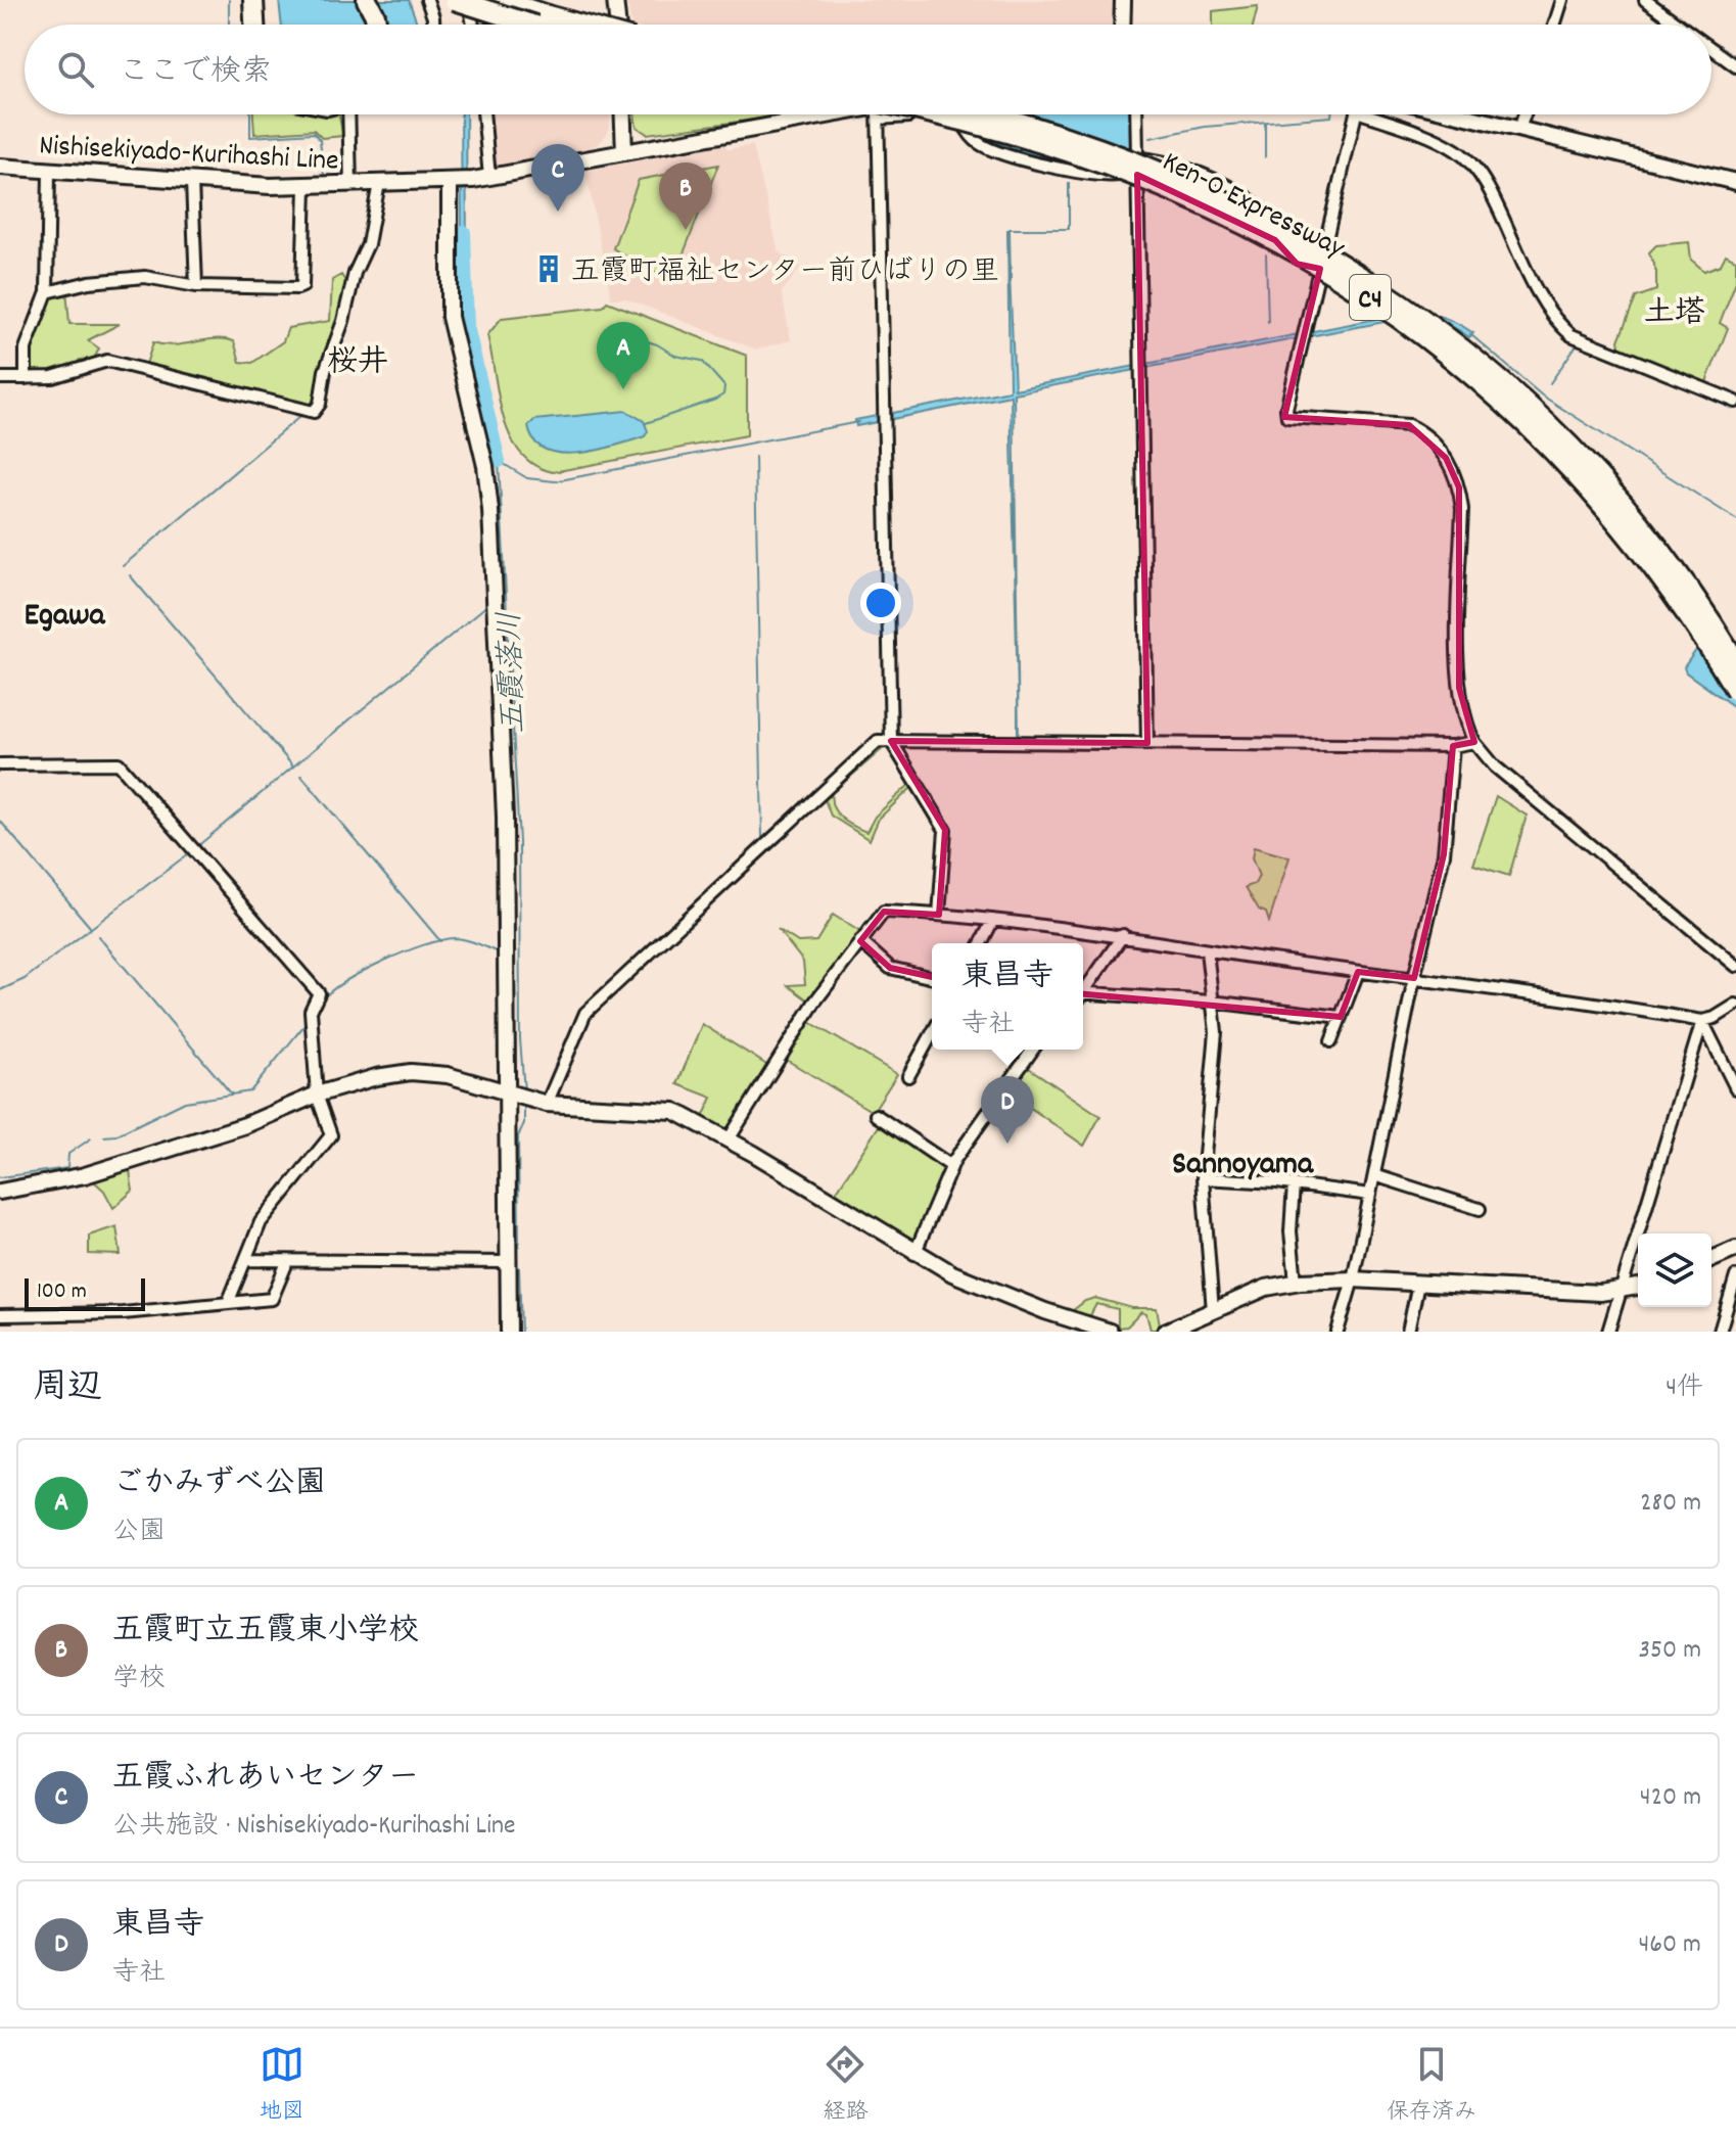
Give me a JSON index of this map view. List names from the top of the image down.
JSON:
{
  "streets": {
    "highway": ["Ken-O Expressway", "C4"],
    "street": ["Nishisekiyado-Kurihashi Line"]
  },
  "districts": [
    "土塔",
    "桜井",
    "Egawa",
    "Sannoyama"
  ],
  "water": ["五霞落川"],
  "places": {
    "building": ["五霞町福祉センター前ひばりの里"]
  },
  "scale_bar": "100 m",
  "page": {
    "search": "ここで検索",
    "pins": [
      "C",
      "B",
      "A",
      "D"
    ],
    "popup": ["東昌寺", "寺社"],
    "scale": "100 m",
    "heading": ["周辺", "4件"],
    "list": [
      {
        "mark": "A",
        "name": "ごかみずべ公園",
        "note": "公園",
        "value": "280 m"
      },
      {
        "mark": "B",
        "name": "五霞町立五霞東小学校",
        "note": "学校",
        "value": "350 m"
      },
      {
        "mark": "C",
        "name": "五霞ふれあいセンター",
        "note": "公共施設 · Nishisekiyado-Kurihashi Line",
        "value": "420 m"
      },
      {
        "mark": "D",
        "name": "東昌寺",
        "note": "寺社",
        "value": "460 m"
      }
    ],
    "nav": ["地図", "経路", "保存済み"]
  }
}
